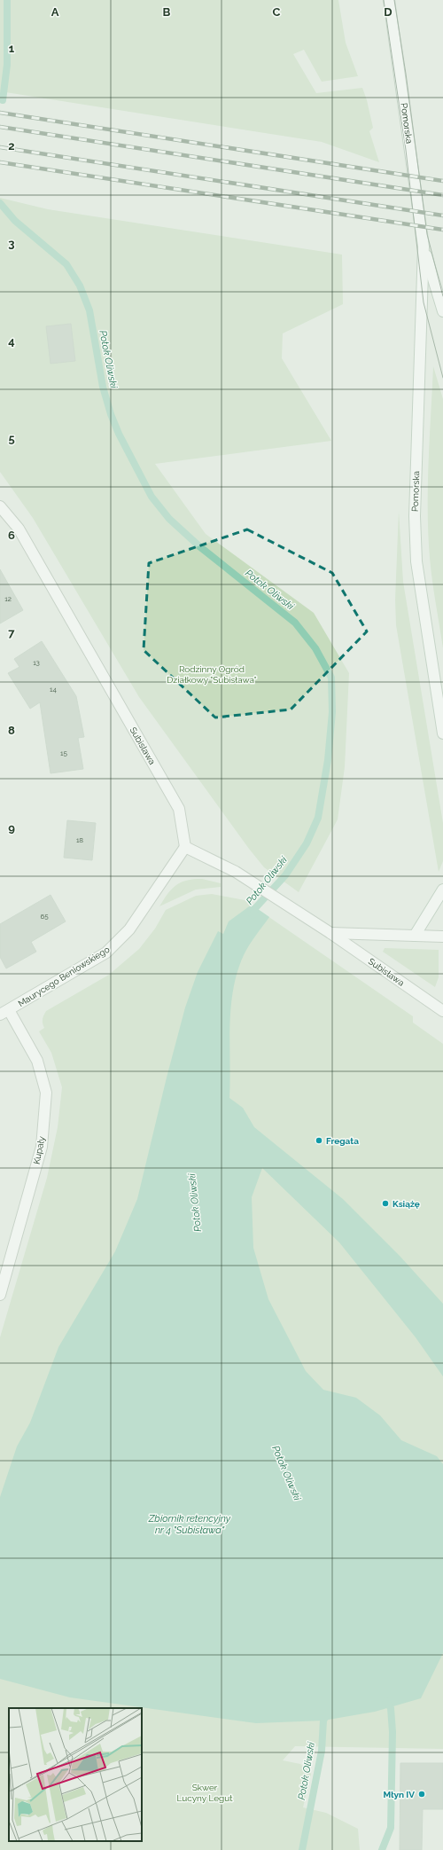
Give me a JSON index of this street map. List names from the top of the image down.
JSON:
{
  "streets": {
    "street": [
      "Pomorska",
      "Subisława",
      "Maurycego Beniowskiego",
      "Kupały"
    ]
  },
  "crossings": [
    ["Subisława", "Maurycego Beniowskiego"],
    ["Maurycego Beniowskiego", "Kupały"]
  ],
  "water": ["Potok Oliwski", "Zbiornik retencyjny nr 4 \"Subisława\""],
  "parks": ["Rodzinny Ogród Działkowy \"Subisława\"", "Skwer Lucyny Legut"],
  "places": ["Fregata", "Książę", "Młyn IV"],
  "house_numbers": [
    "12",
    "13",
    "14",
    "15",
    "18",
    "65"
  ],
  "grid": {
    "columns": [
      "A",
      "B",
      "C",
      "D"
    ],
    "rows": [
      "1",
      "2",
      "3",
      "4",
      "5",
      "6",
      "7",
      "8",
      "9"
    ]
  }
}
